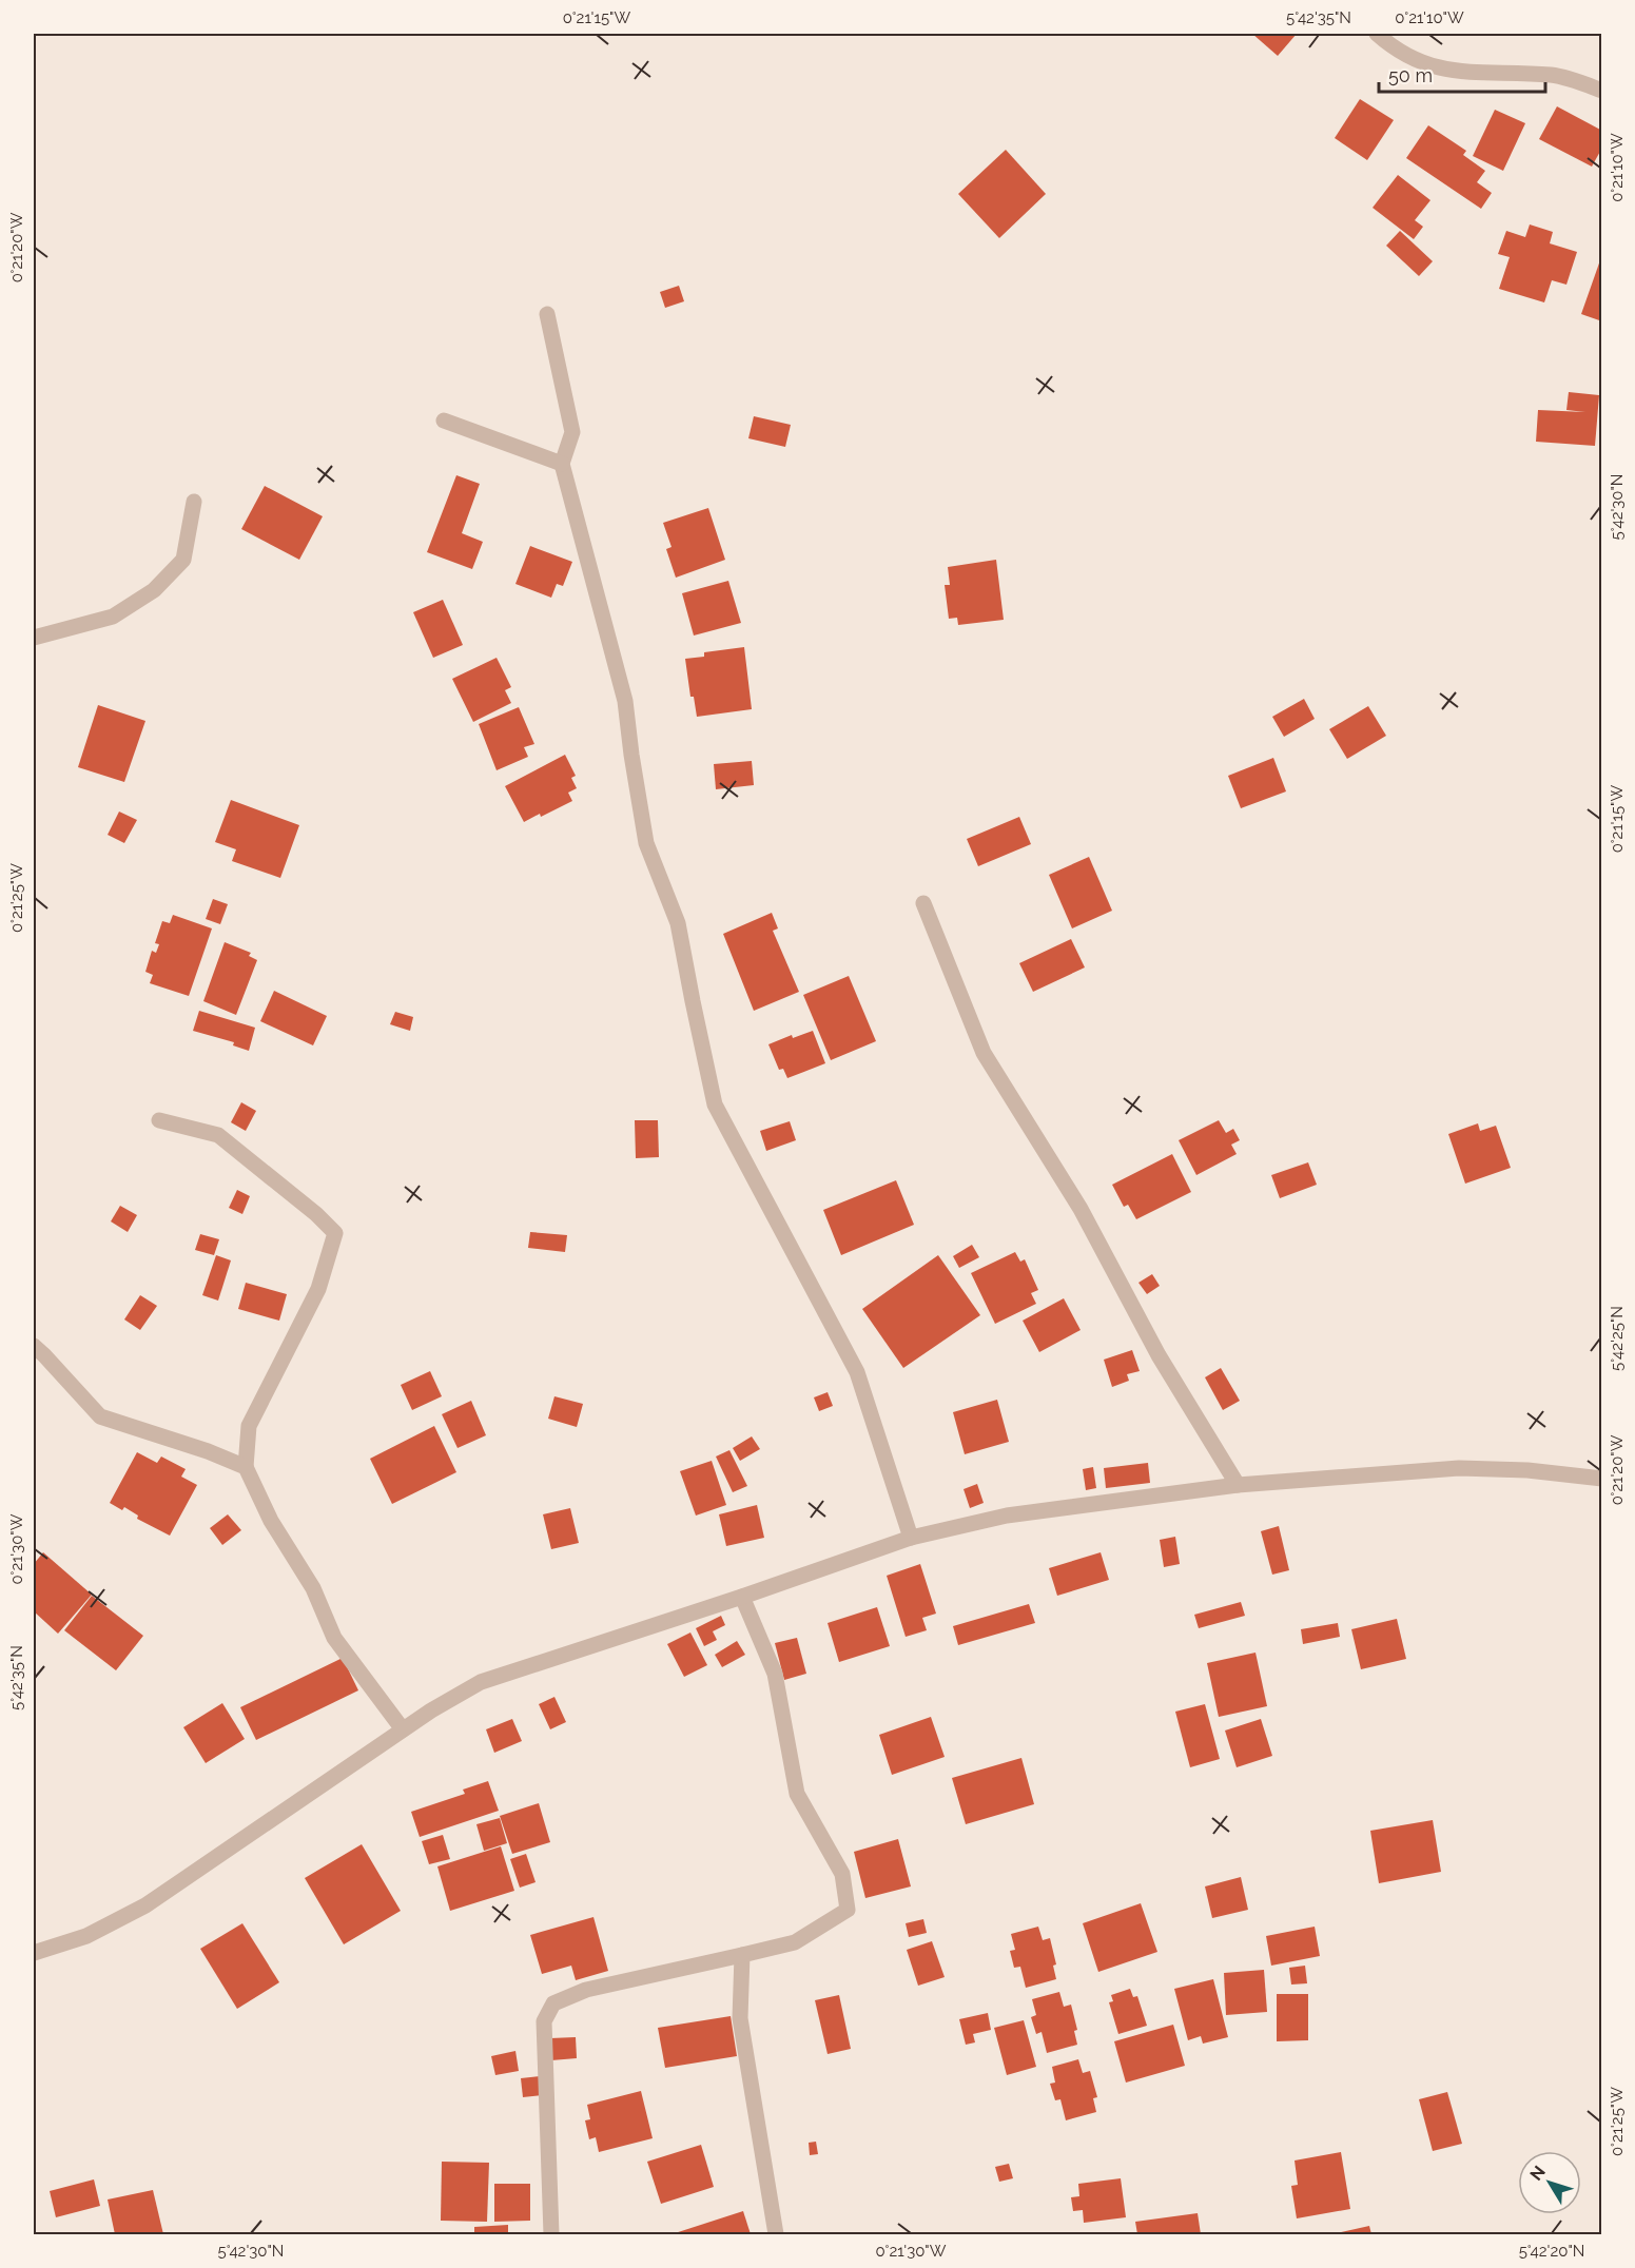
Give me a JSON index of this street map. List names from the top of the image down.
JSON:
{
  "scale_bar": "50 m",
  "north": "top left",
  "coordinates": [
    "0°21'15\"W",
    "5°42'35\"N",
    "0°21'10\"W",
    "0°21'20\"W",
    "5°42'30\"N",
    "0°21'25\"W",
    "5°42'25\"N",
    "0°21'30\"W",
    "5°42'20\"N"
  ]
}
